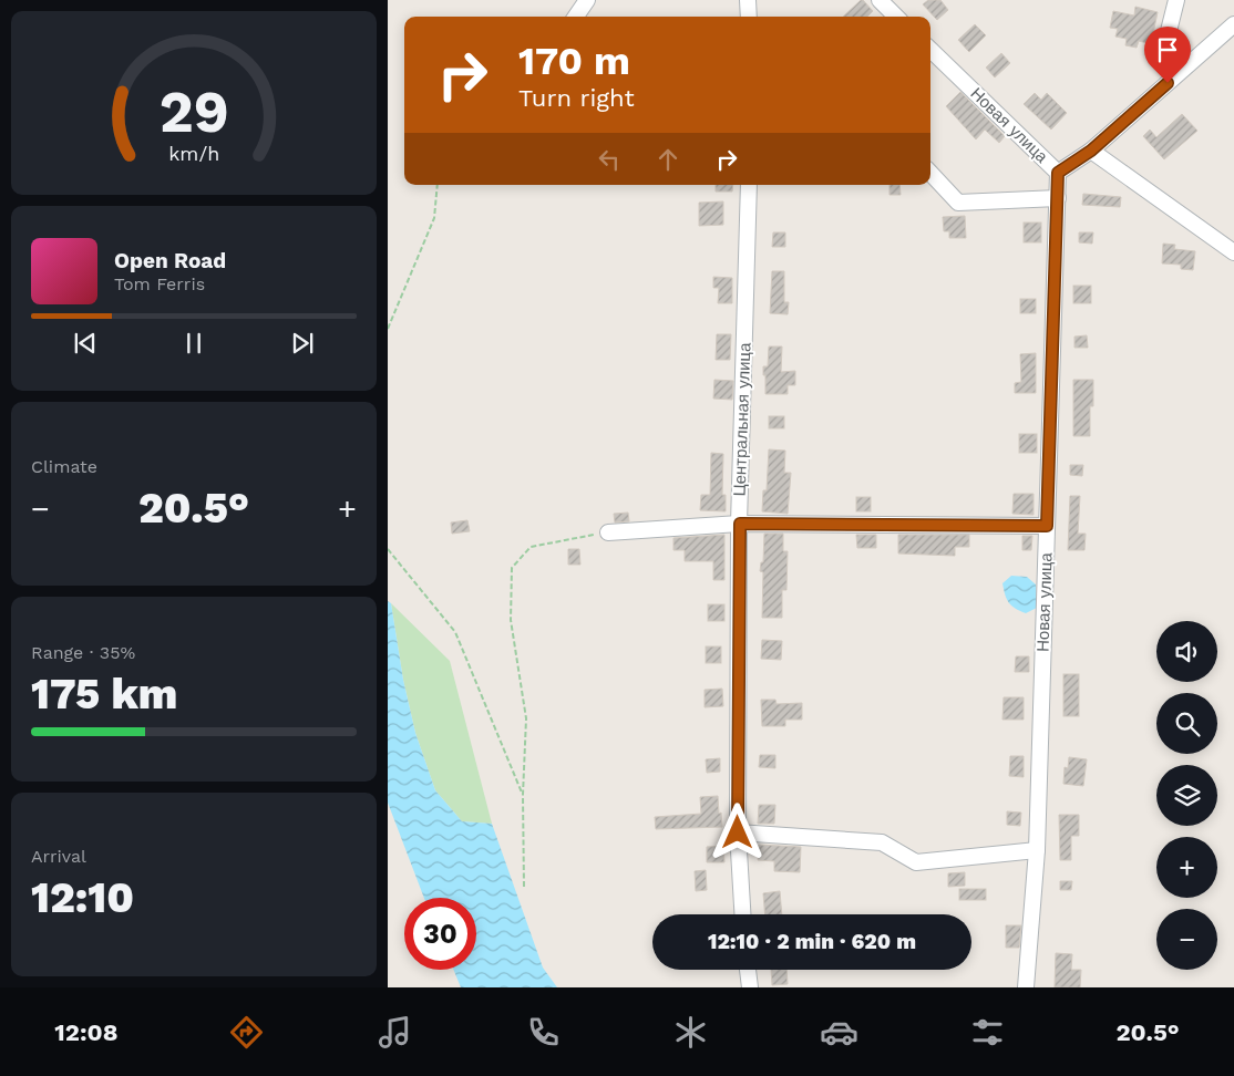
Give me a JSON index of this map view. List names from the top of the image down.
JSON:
{
  "streets": {
    "street": ["Новая улица", "Центральная улица"]
  },
  "page": {
    "turn": ["170 m", "Turn right"],
    "song": ["Open Road", "Tom Ferris"],
    "tile": [
      "Climate",
      ["Range · 35%", "175 km"],
      ["Arrival", "12:10"]
    ],
    "heat": ["−", "20.5°", "+"],
    "map_buttons": ["+", "−"],
    "limit": "30",
    "trip": "12:10 · 2 min · 620 m",
    "tabs": ["12:08", "20.5°"],
    "gauge": ["29", "km/h"]
  }
}
